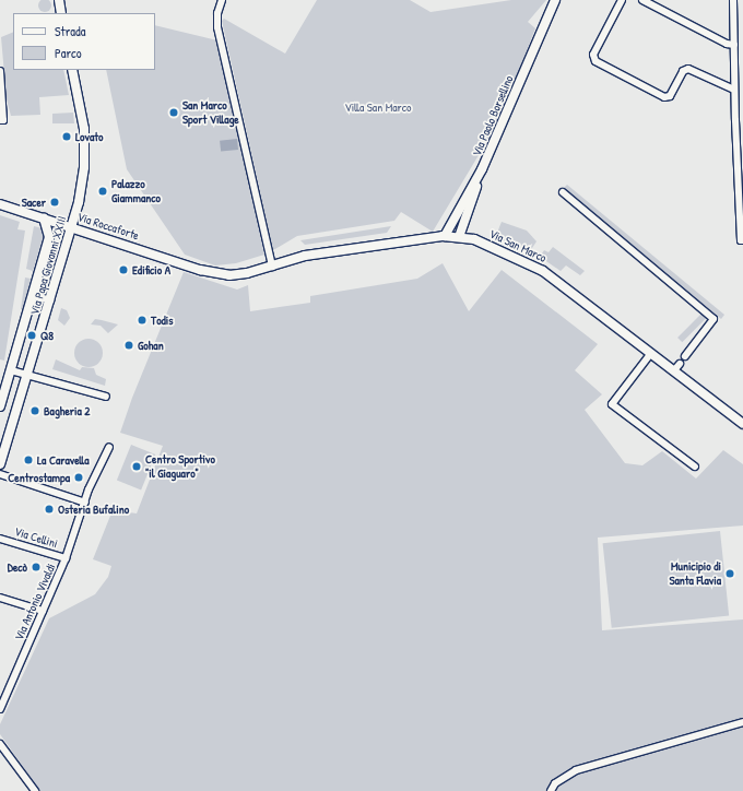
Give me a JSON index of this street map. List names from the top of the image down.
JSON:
{
  "streets": {
    "street": [
      "Via Paolo Borsellino",
      "Via Roccaforte",
      "Via San Marco",
      "Via Papa Giovanni XXIII",
      "Via Cellini",
      "Via Antonio Vivaldi"
    ]
  },
  "crossings": [
    ["Via Paolo Borsellino", "Via San Marco"],
    ["Via Roccaforte", "Via San Marco"],
    ["Via Roccaforte", "Via Papa Giovanni XXIII"],
    ["Via Cellini", "Via Antonio Vivaldi"]
  ],
  "parks": ["Villa San Marco"],
  "places": [
    "San Marco Sport Village",
    "Lovato",
    "Palazzo Giammanco",
    "Sacer",
    "Edificio A",
    "Todis",
    "Q8",
    "Gohan",
    "Bagheria 2",
    "La Caravella",
    "Centro Sportivo \"il Giaguaro\"",
    "Centrostampa",
    "Osteria Bufalino",
    "Decò",
    "Municipio di Santa Flavia"
  ],
  "legend": ["Strada", "Parco"]
}
